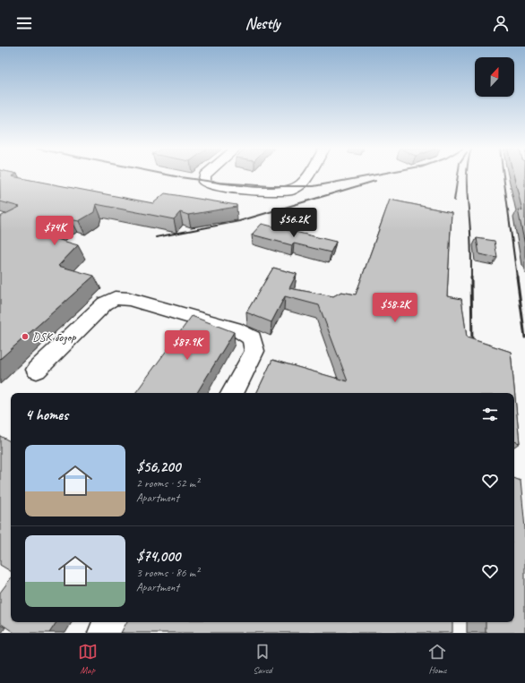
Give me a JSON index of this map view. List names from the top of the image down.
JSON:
{
  "places": ["DSK бозор"],
  "north": "top",
  "page": {
    "header": "Nestly",
    "price": [
      "$56.2K",
      "$74K",
      "$58.2K",
      "$87.9K"
    ],
    "heading": "4 homes",
    "list": [
      {
        "name": "$56,200",
        "note": "2 rooms · 52 m² · Apartment"
      },
      {
        "name": "$74,000",
        "note": "3 rooms · 86 m² · Apartment"
      }
    ],
    "tabs": ["Map", "Saved", "Home"]
  }
}
